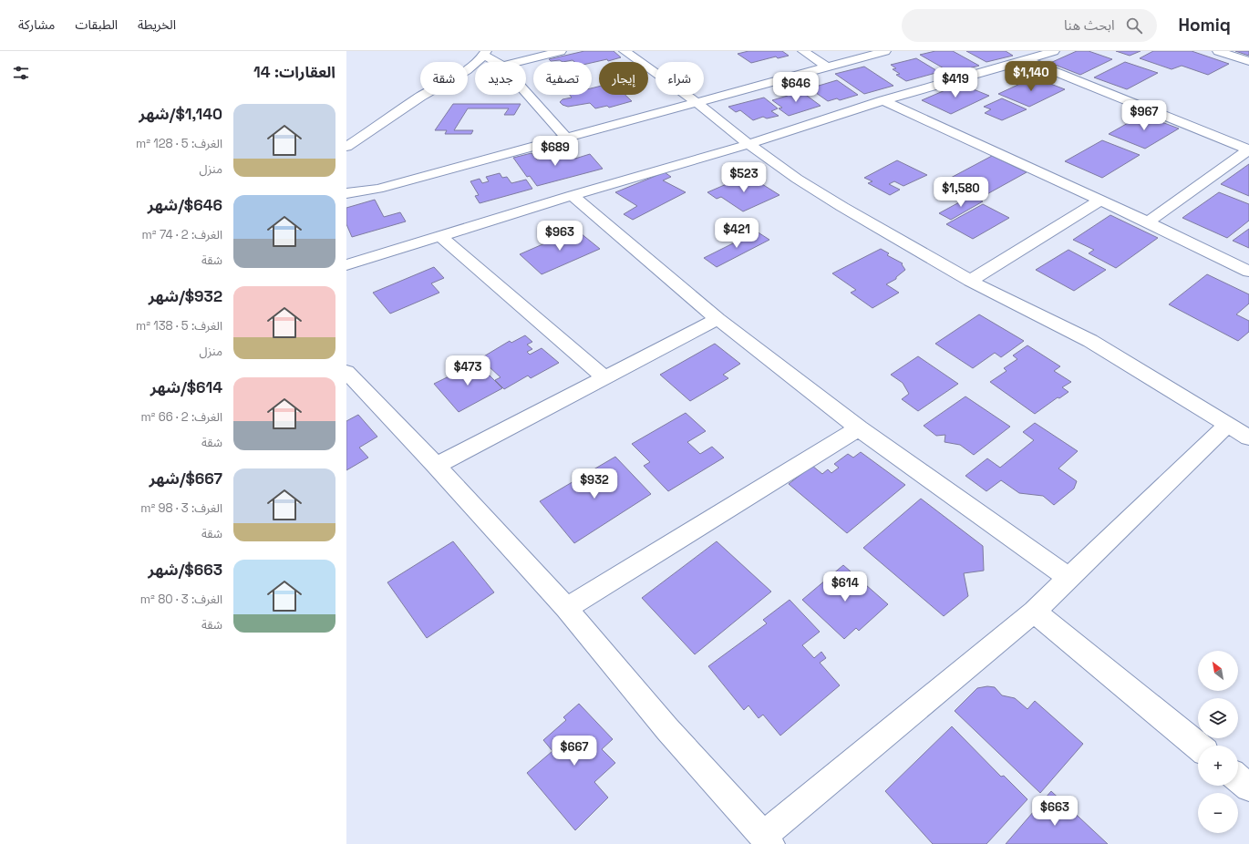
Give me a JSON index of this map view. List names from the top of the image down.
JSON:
{
  "north": "top left",
  "page": {
    "header": "Homiq",
    "search": "ابحث هنا",
    "nav": ["الخريطة", "الطبقات", "مشاركة"],
    "heading": "العقارات: 14",
    "price": [
      "$1,140",
      "$419",
      "$646",
      "$967",
      "$689",
      "$523",
      "$1,580",
      "$421",
      "$963",
      "$473",
      "$932",
      "$614",
      "$667",
      "$663"
    ],
    "chip": [
      "شراء",
      "إيجار",
      "تصفية",
      "جديد",
      "شقة"
    ],
    "list": [
      {
        "name": "$1,140/شهر",
        "note": "الغرف: 5 · 128 m² · منزل"
      },
      {
        "name": "$646/شهر",
        "note": "الغرف: 2 · 74 m² · شقة"
      },
      {
        "name": "$932/شهر",
        "note": "الغرف: 5 · 138 m² · منزل"
      },
      {
        "name": "$614/شهر",
        "note": "الغرف: 2 · 66 m² · شقة"
      },
      {
        "name": "$667/شهر",
        "note": "الغرف: 3 · 98 m² · شقة"
      },
      {
        "name": "$663/شهر",
        "note": "الغرف: 3 · 80 m² · شقة"
      }
    ],
    "map_buttons": ["+", "−"]
  }
}
